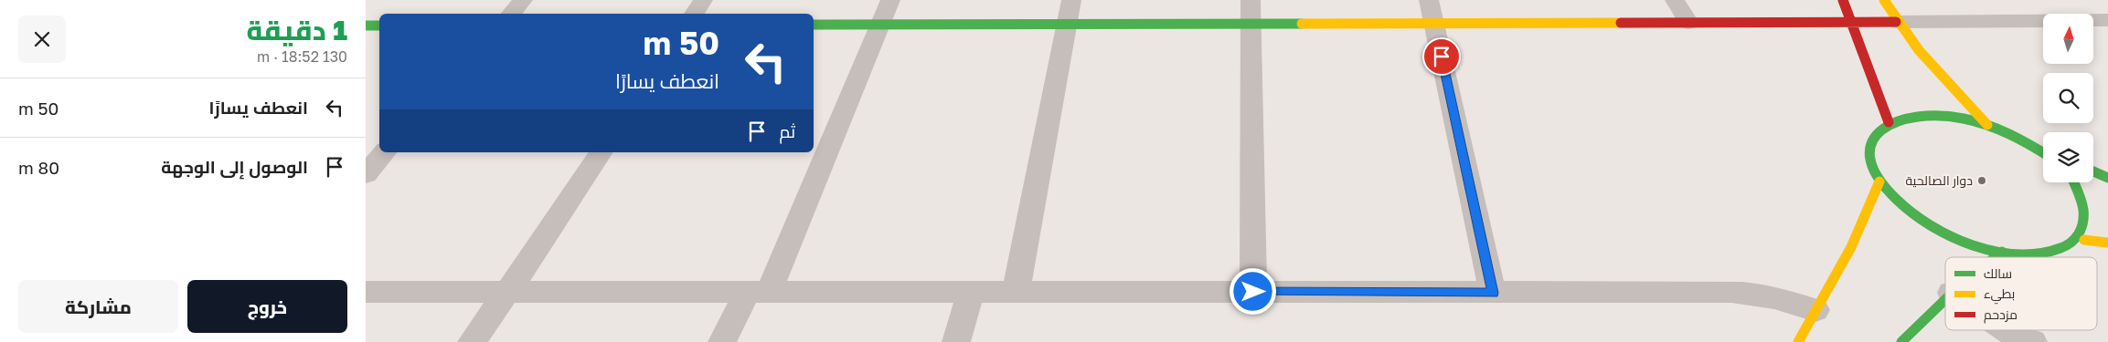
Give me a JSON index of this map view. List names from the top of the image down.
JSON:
{
  "places": ["دوار الصالحية"],
  "legend": ["سالك", "بطيء", "مزدحم"],
  "north": "top",
  "page": {
    "heading": ["1 دقيقة", "130 m · 18:52"],
    "turn": ["50 m", "انعطف يسارًا"],
    "list": [
      {
        "name": "انعطف يسارًا",
        "value": "50 m"
      },
      {
        "name": "الوصول إلى الوجهة",
        "value": "80 m"
      }
    ],
    "then": "ثم",
    "buttons": ["خروج", "مشاركة"]
  }
}
